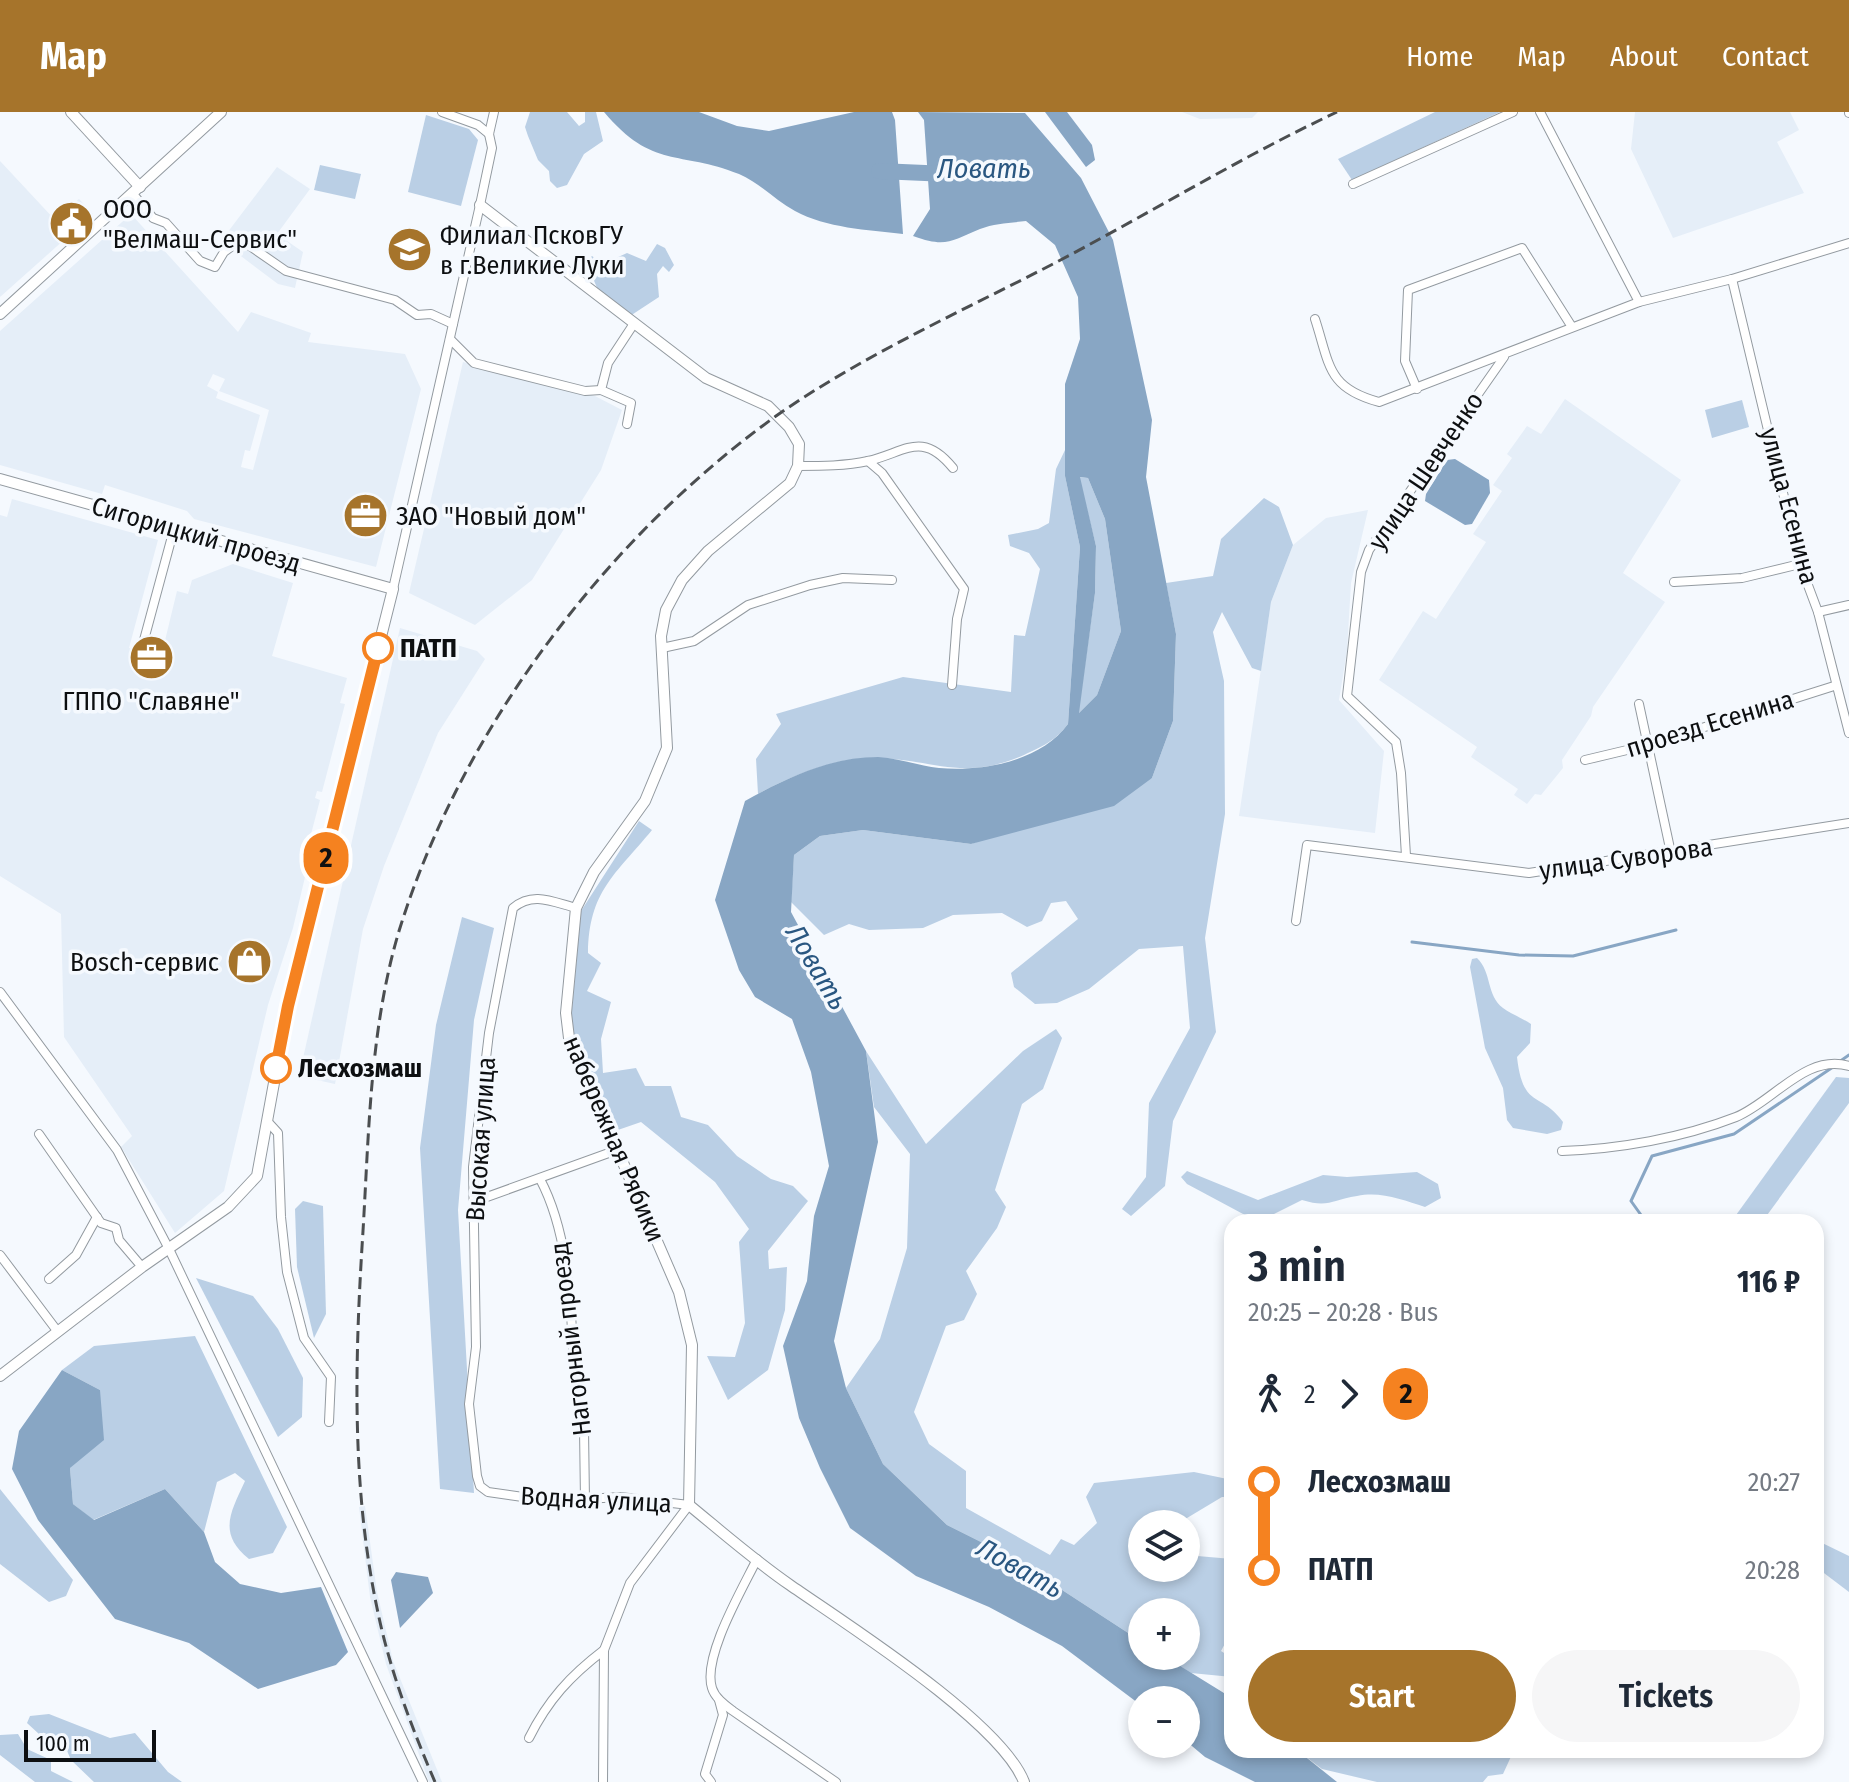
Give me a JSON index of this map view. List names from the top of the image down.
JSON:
{
  "streets": {
    "street": [
      "улица Шевченко",
      "улица Есенина",
      "Сигорицкий проезд",
      "проезд Есенина",
      "улица Суворова",
      "Высокая улица",
      "набережная Рябики",
      "Нагорный проезд",
      "Водная улица"
    ]
  },
  "crossings": [
    ["улица Шевченко", "улица Есенина"],
    ["улица Шевченко", "улица Суворова"],
    ["улица Есенина", "проезд Есенина"],
    ["Высокая улица", "набережная Рябики"],
    ["Высокая улица", "Водная улица"],
    ["набережная Рябики", "Водная улица"],
    ["Нагорный проезд", "Водная улица"]
  ],
  "water": ["Ловать"],
  "places": {
    "public building": ["ООО \"Велмаш-Сервис\""],
    "school or university": ["Филиал ПсковГУ в г.Великие Луки"],
    "office": ["ЗАО \"Новый дом\"", "ГППО \"Славяне\""],
    "other": ["ПАТП", "Лесхозмаш"],
    "shop": ["Bosch-сервис"]
  },
  "lines": ["bus line 2"],
  "scale_bar": "100 m",
  "page": {
    "header": "Map",
    "nav": [
      "Home",
      "Map",
      "About",
      "Contact"
    ],
    "on_map": "2",
    "heading": ["3 min", "20:25 – 20:28 · Bus", "116 ₽"],
    "legs": ["2", "2"],
    "list": [
      {
        "name": "Лесхозмаш",
        "value": "20:27"
      },
      {
        "name": "ПАТП",
        "value": "20:28"
      }
    ],
    "map_buttons": ["+", "−"],
    "buttons": ["Start", "Tickets"],
    "scale": "100 m"
  }
}
